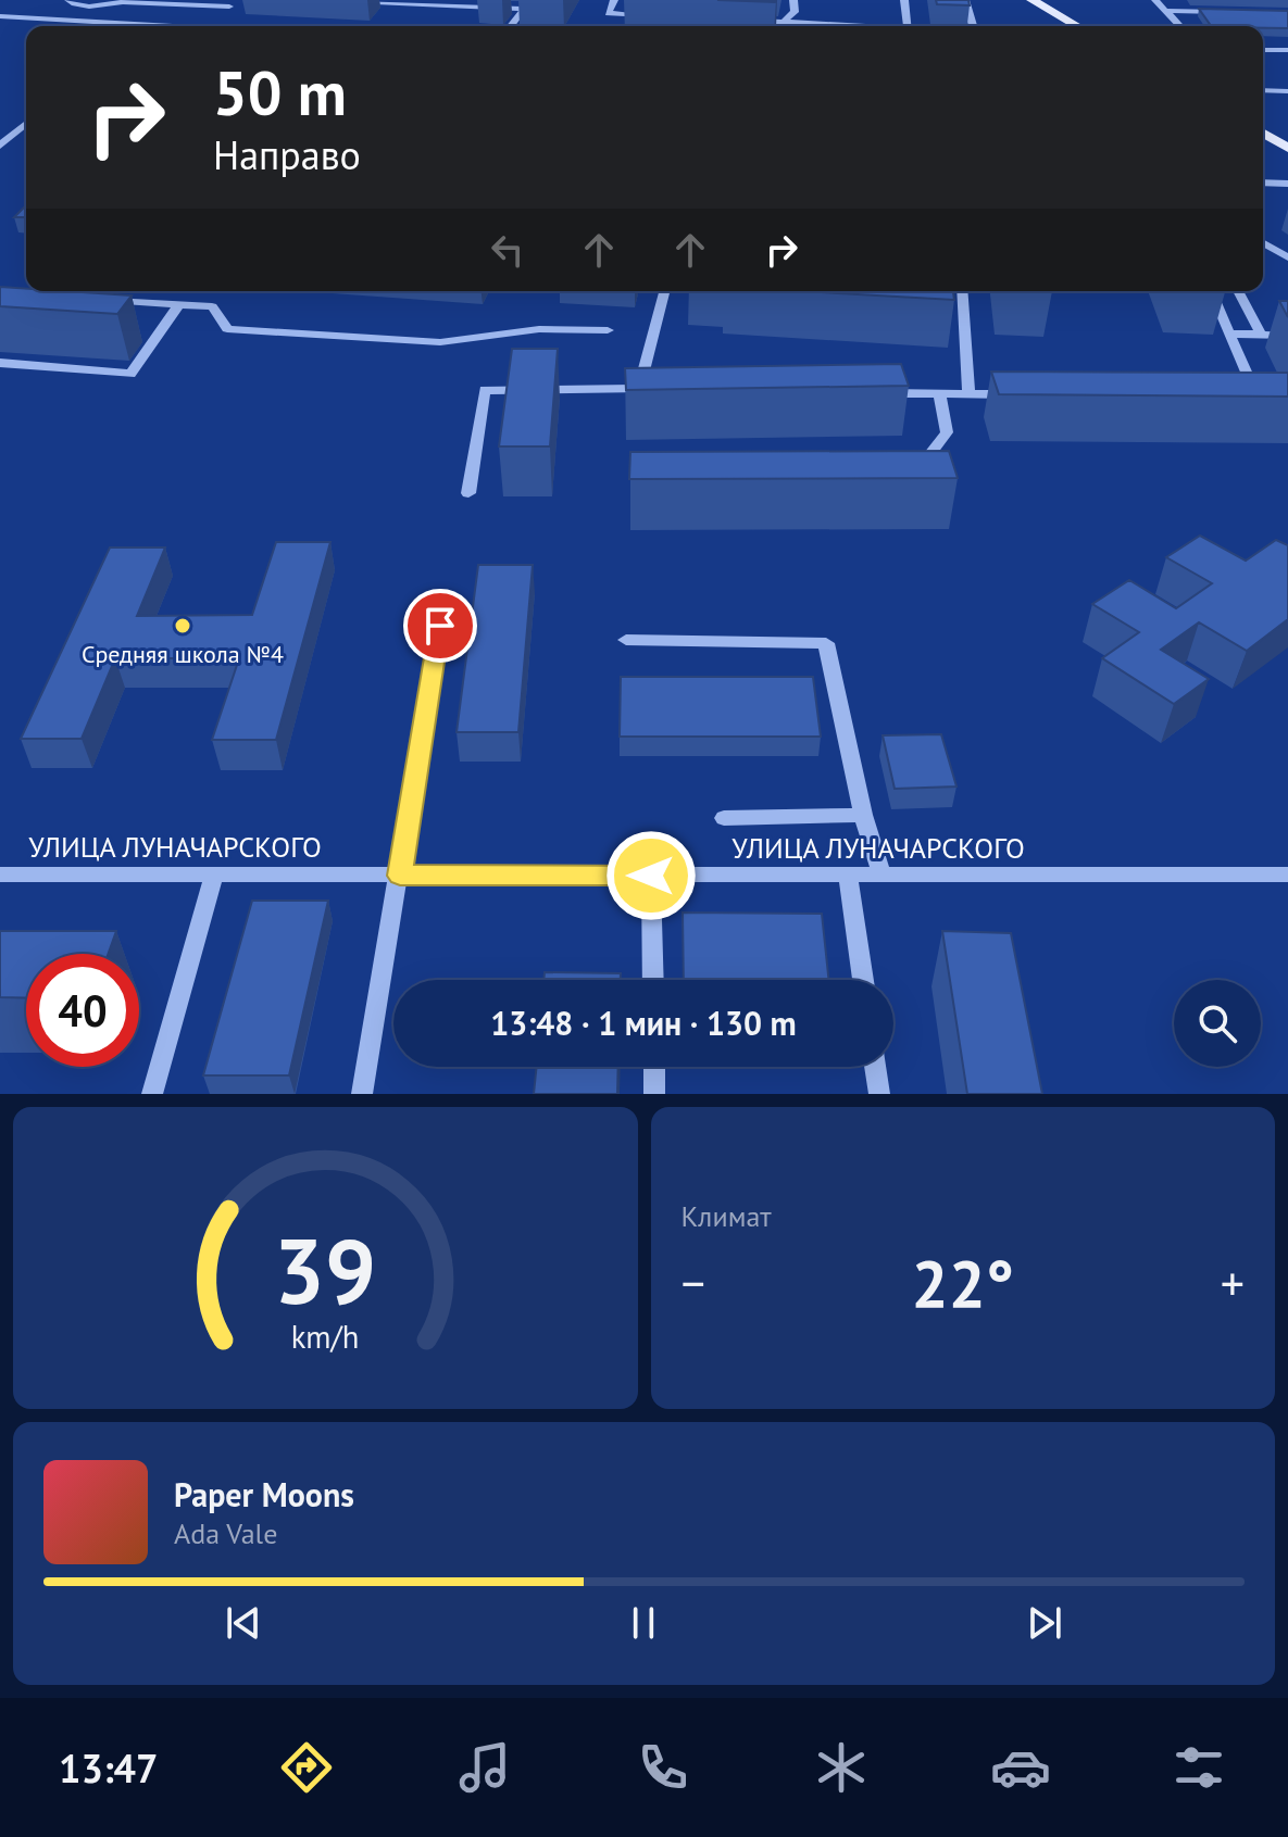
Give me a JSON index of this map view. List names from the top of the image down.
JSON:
{
  "streets": {
    "street": ["УЛИЦА ЛУНАЧАРСКОГО"]
  },
  "places": ["Средняя школа №4"],
  "page": {
    "turn": ["50 m", "Направо"],
    "limit": "40",
    "trip": "13:48 · 1 мин · 130 m",
    "tile": "Климат",
    "heat": ["−", "22°", "+"],
    "song": ["Paper Moons", "Ada Vale"],
    "tabs": "13:47",
    "gauge": ["39", "km/h"]
  }
}
